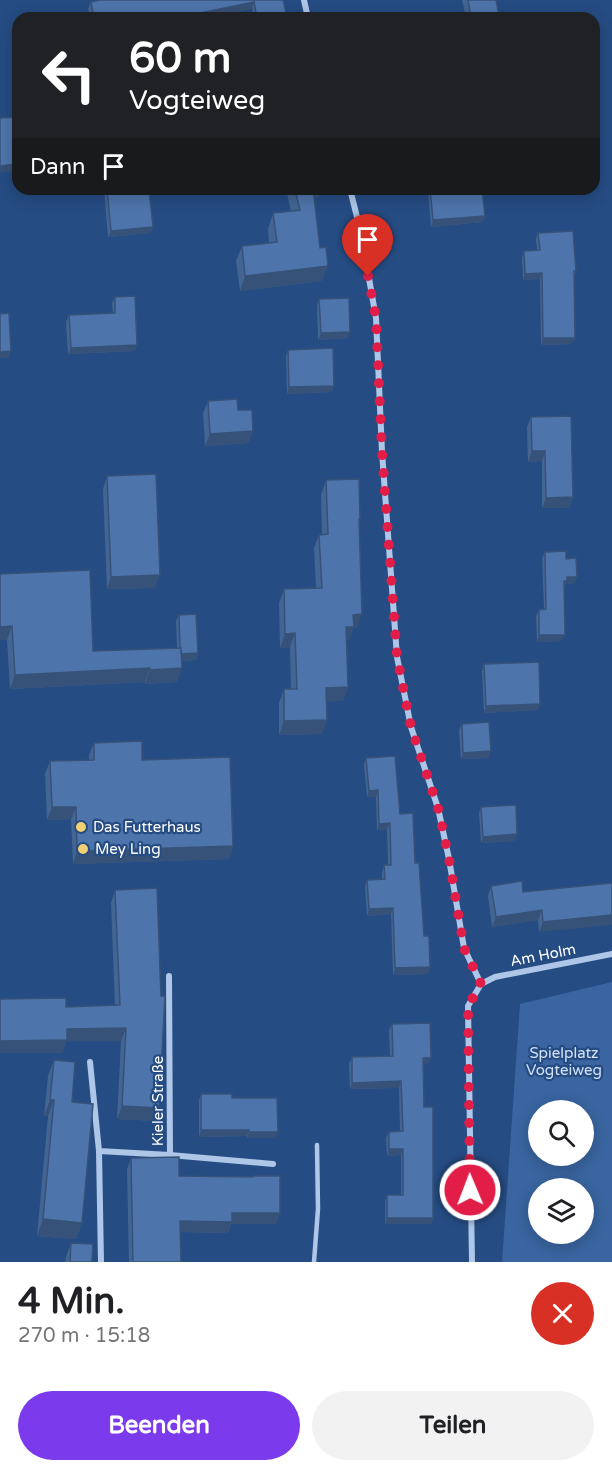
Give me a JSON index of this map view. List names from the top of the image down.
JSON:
{
  "streets": {
    "street": ["Am Holm", "Kieler Straße"]
  },
  "parks": ["Spielplatz Vogteiweg"],
  "places": ["Das Futterhaus", "Mey Ling"],
  "page": {
    "turn": ["60 m", "Vogteiweg"],
    "then": "Dann",
    "heading": ["4 Min.", "270 m · 15:18"],
    "buttons": ["Beenden", "Teilen"]
  }
}
